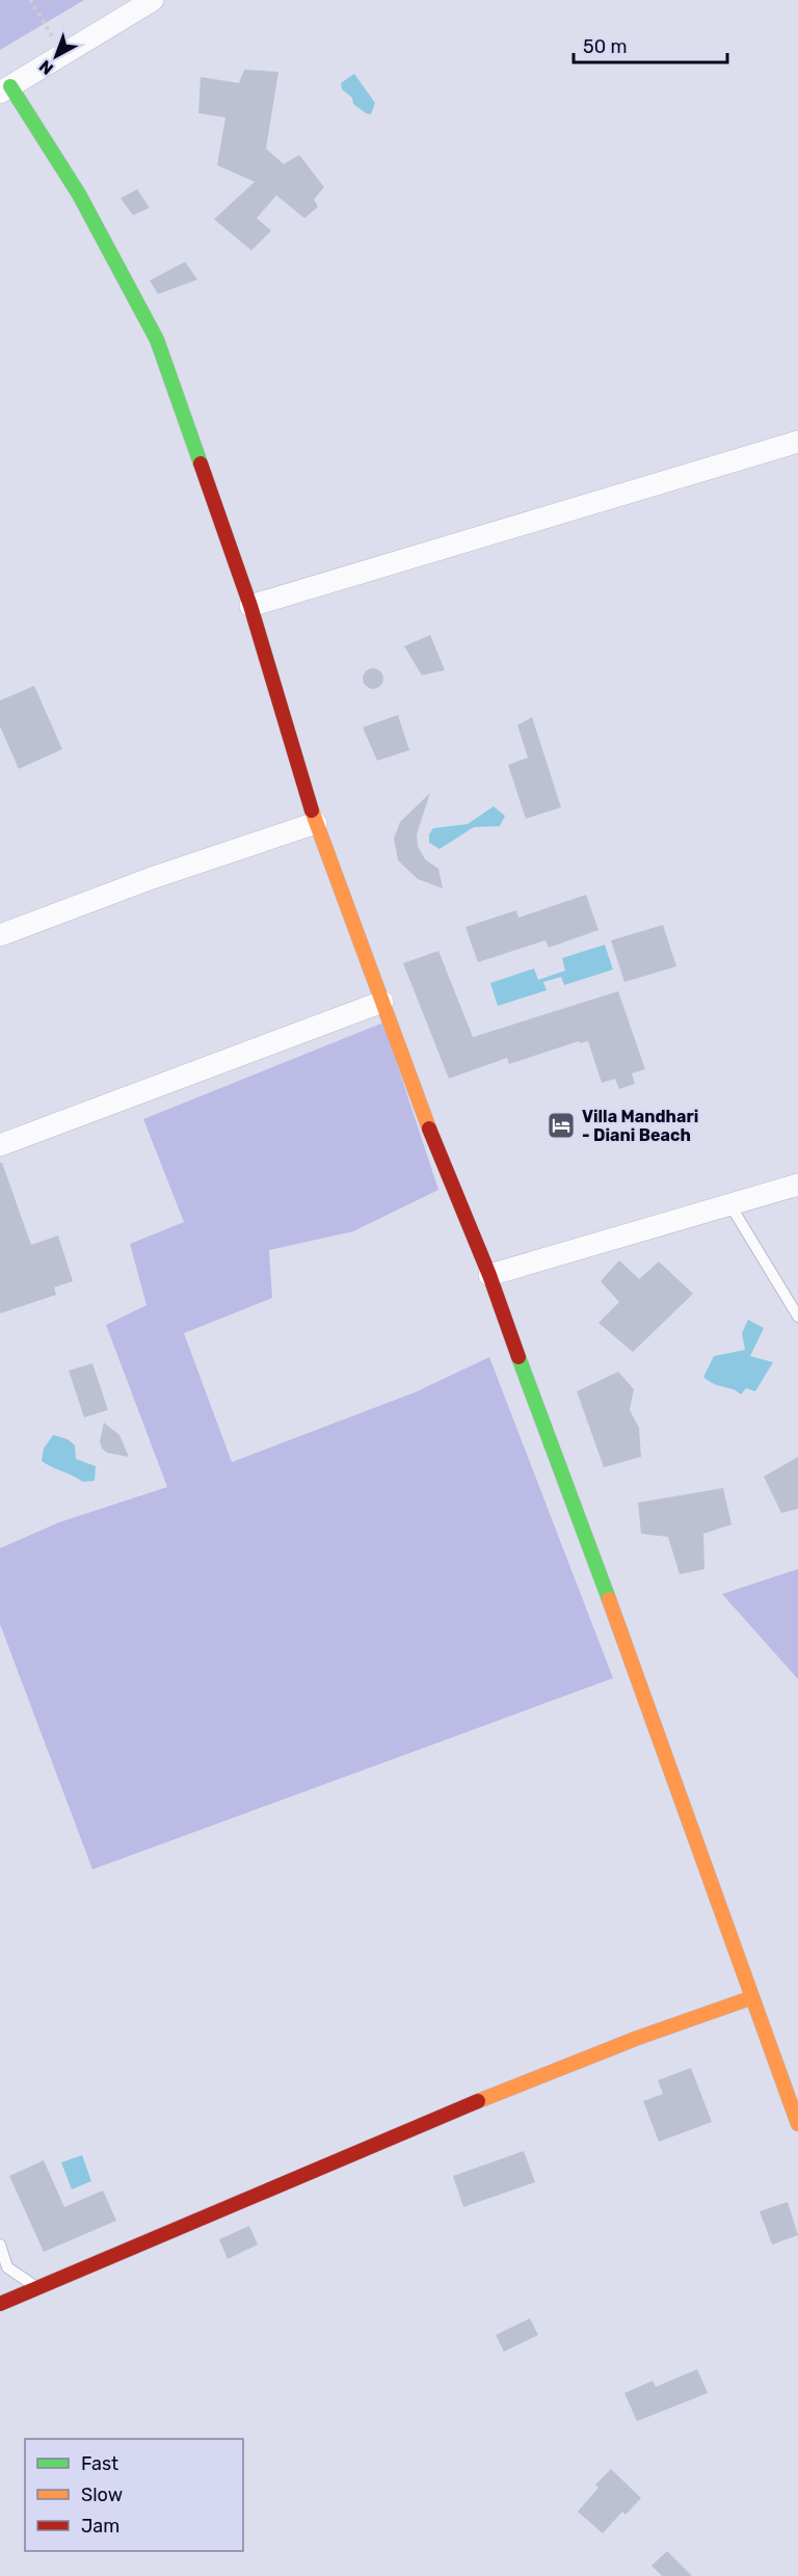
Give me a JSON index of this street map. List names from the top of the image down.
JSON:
{
  "places": {
    "hotel": ["Villa Mandhari - Diani Beach"]
  },
  "legend": ["Fast", "Slow", "Jam"],
  "scale_bar": "50 m",
  "north": "bottom left"
}
